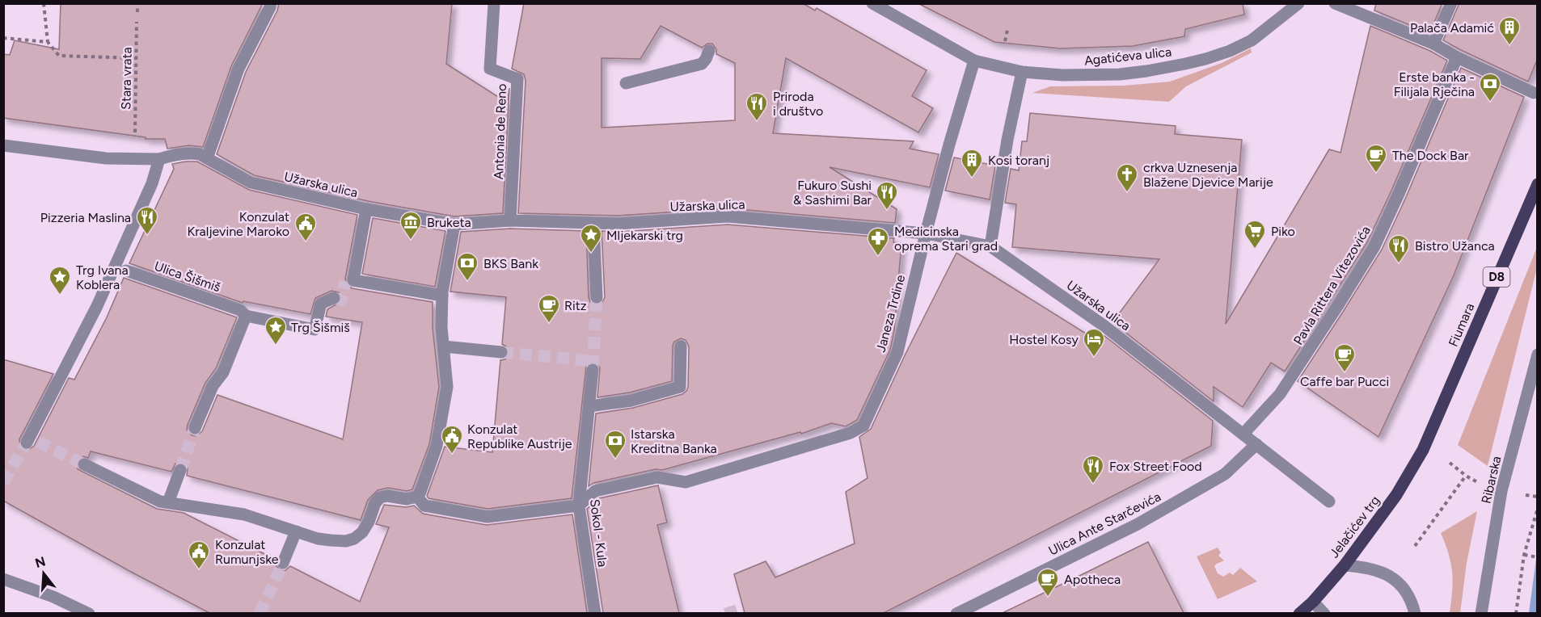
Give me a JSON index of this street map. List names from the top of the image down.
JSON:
{
  "streets": {
    "main road": ["D8", "Fiumara", "Jelačićev trg"],
    "street": [
      "Agatićeva ulica",
      "Antonia de Reno",
      "Užarska ulica",
      "Ulica Šišmiš",
      "Pavla Rittera Vitezovića",
      "Janeza Trdine",
      "Ribarska",
      "Ulica Ante Starčevića",
      "Sokol - Kula"
    ],
    "path": ["Stara vrata"]
  },
  "crossings": [
    ["Agatićeva ulica", "Janeza Trdine"],
    ["Antonia de Reno", "Užarska ulica"],
    ["Užarska ulica", "Pavla Rittera Vitezovića"],
    ["Užarska ulica", "Janeza Trdine"],
    ["Janeza Trdine", "Sokol - Kula"],
    ["Fiumara", "Jelačićev trg"]
  ],
  "places": {
    "building": ["Palača Adamić", "Kosi toranj"],
    "bank": ["Erste banka - Filijala Rječina", "BKS Bank", "Istarska Kreditna Banka"],
    "restaurant": [
      "Priroda i društvo",
      "Fukuro Sushi & Sashimi Bar",
      "Pizzeria Maslina",
      "Bistro Užanca",
      "Fox Street Food"
    ],
    "cafe": [
      "The Dock Bar",
      "Ritz",
      "Caffe bar Pucci",
      "Apotheca"
    ],
    "church": ["crkva Uznesenja Blažene Djevice Marije"],
    "museum": ["Bruketa"],
    "public building": ["Konzulat Kraljevine Maroko", "Konzulat Republike Austrije", "Konzulat Rumunjske"],
    "supermarket": ["Piko"],
    "place": ["Mljekarski trg", "Trg Ivana Koblera", "Trg Šišmiš"],
    "pharmacy": ["Medicinska oprema Stari grad"],
    "hotel": ["Hostel Kosy"]
  },
  "north": "top"
}
